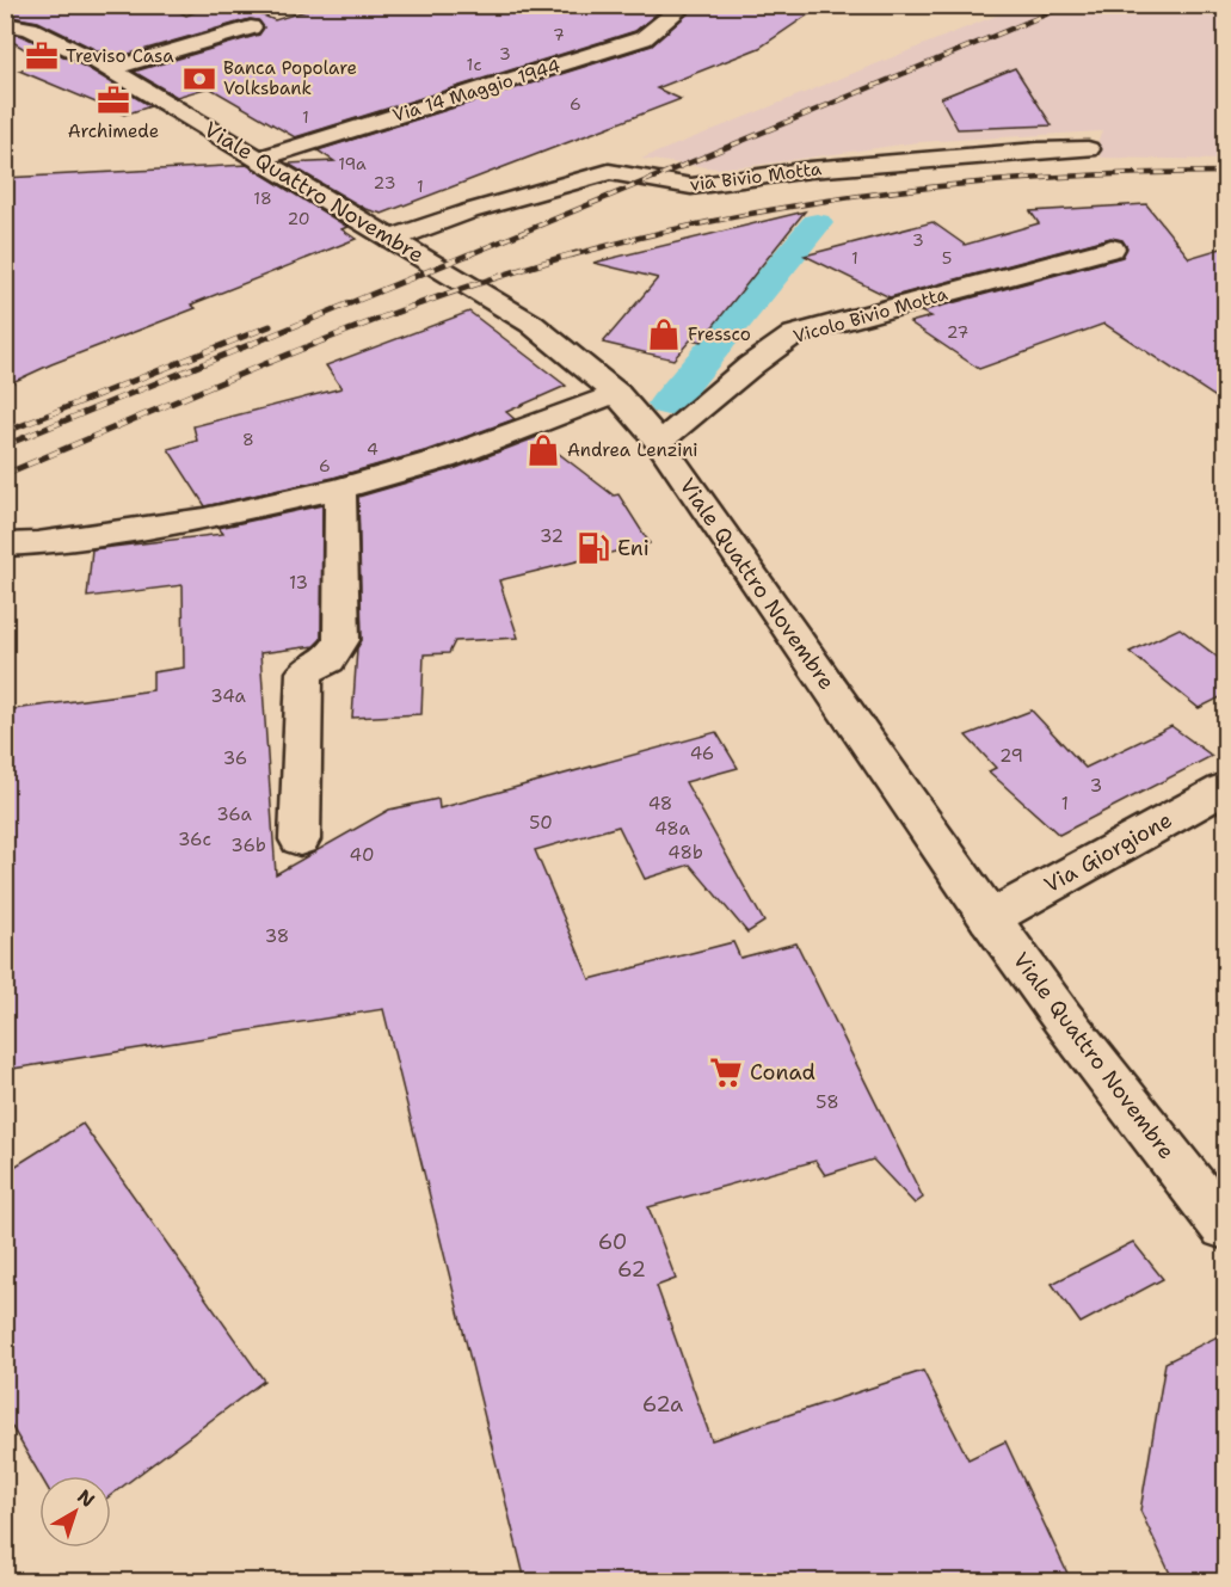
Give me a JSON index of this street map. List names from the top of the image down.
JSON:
{
  "streets": {
    "street": [
      "Via 14 Maggio 1944",
      "via Bivio Motta",
      "Viale Quattro Novembre",
      "Vicolo Bivio Motta",
      "Via Giorgione"
    ]
  },
  "crossings": [
    ["Via 14 Maggio 1944", "Viale Quattro Novembre"],
    ["via Bivio Motta", "Viale Quattro Novembre"],
    ["Viale Quattro Novembre", "Vicolo Bivio Motta"],
    ["Viale Quattro Novembre", "Via Giorgione"]
  ],
  "places": {
    "office": ["Treviso Casa", "Archimede"],
    "bank": ["Banca Popolare Volksbank"],
    "shop": ["Fressco", "Andrea Lenzini"],
    "fuel station": ["Eni"],
    "supermarket": ["Conad"]
  },
  "house_numbers": [
    "7",
    "3",
    "1c",
    "6",
    "1",
    "19a",
    "23",
    "1",
    "18",
    "20",
    "3",
    "1",
    "5",
    "27",
    "8",
    "4",
    "6",
    "32",
    "13",
    "34a",
    "46",
    "29",
    "36",
    "3",
    "48",
    "1",
    "36a",
    "50",
    "48a",
    "36c",
    "36b",
    "48b",
    "40",
    "38",
    "58",
    "60",
    "62",
    "62a"
  ],
  "north": "top right"
}
